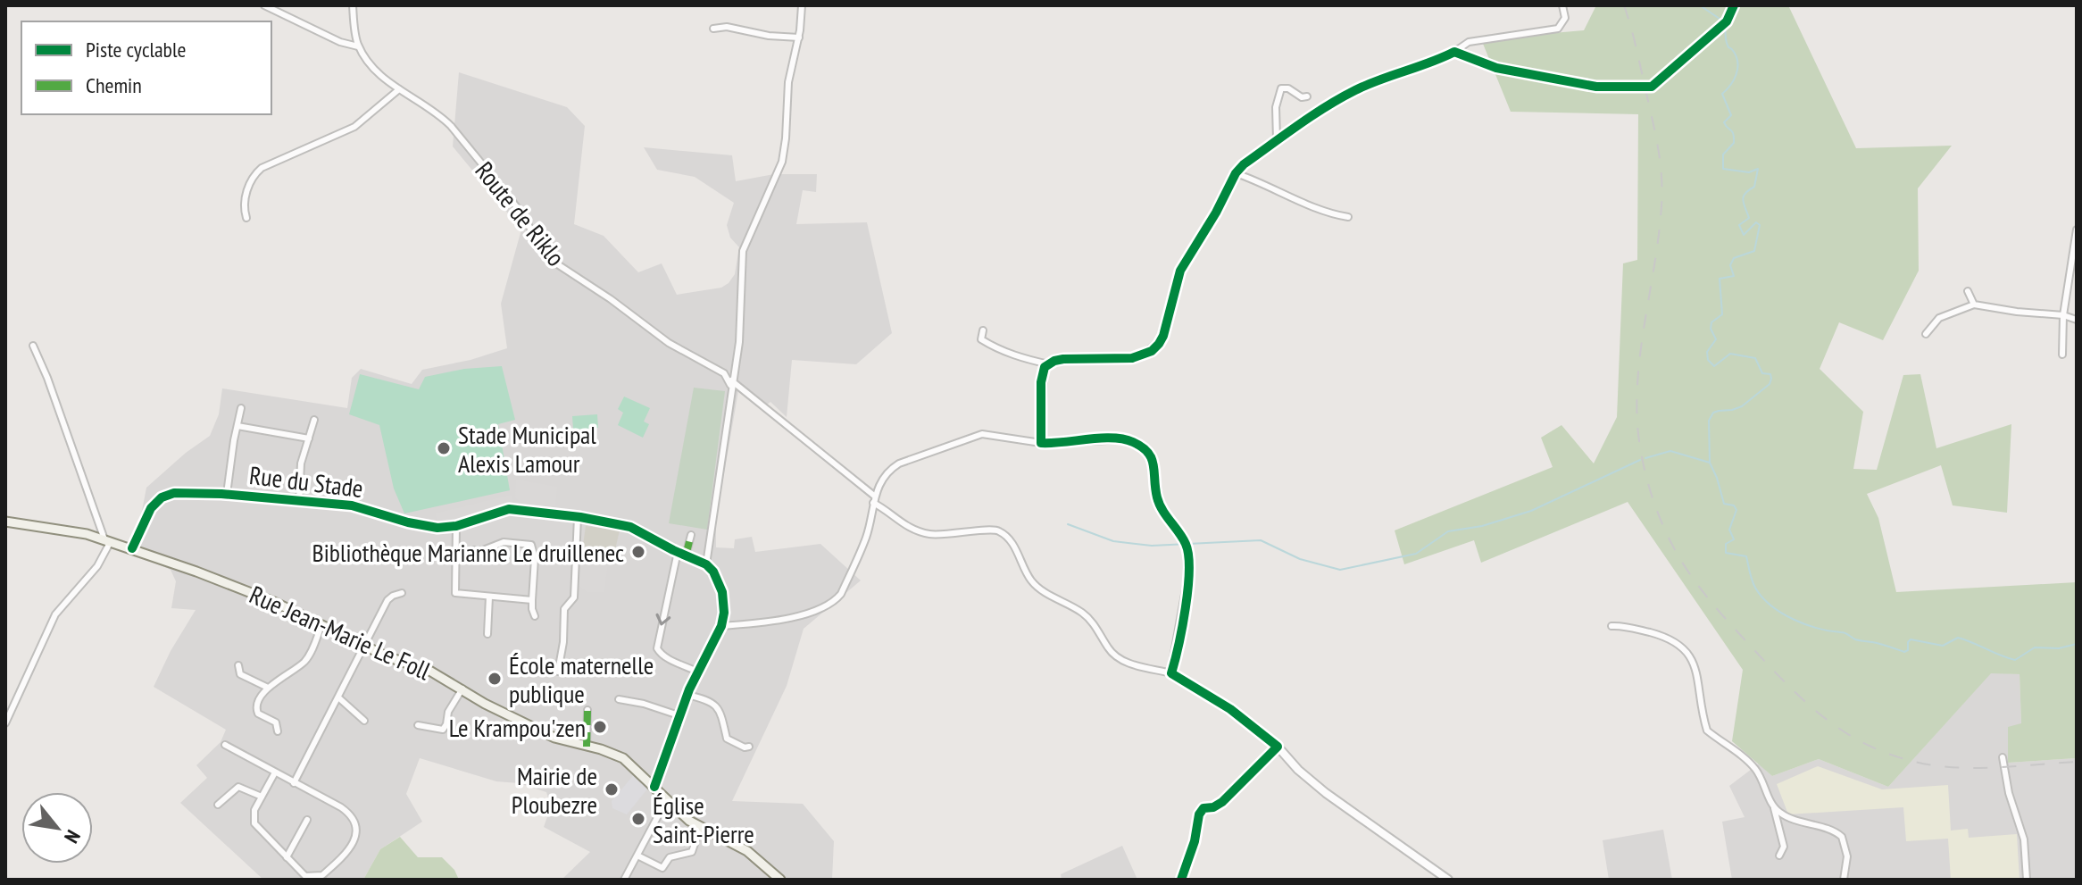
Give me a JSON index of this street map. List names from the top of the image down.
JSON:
{
  "streets": {
    "main road": ["Rue Jean-Marie Le Foll"],
    "street": ["Route de Riklo", "Rue du Stade"]
  },
  "crossings": [
    ["Rue du Stade", "Rue Jean-Marie Le Foll"]
  ],
  "places": [
    "Stade Municipal Alexis Lamour",
    "Bibliothèque Marianne Le druillenec",
    "École maternelle publique",
    "Le Krampou'zen",
    "Mairie de Ploubezre",
    "Église Saint-Pierre"
  ],
  "legend": ["Piste cyclable", "Chemin"],
  "north": "bottom right"
}
